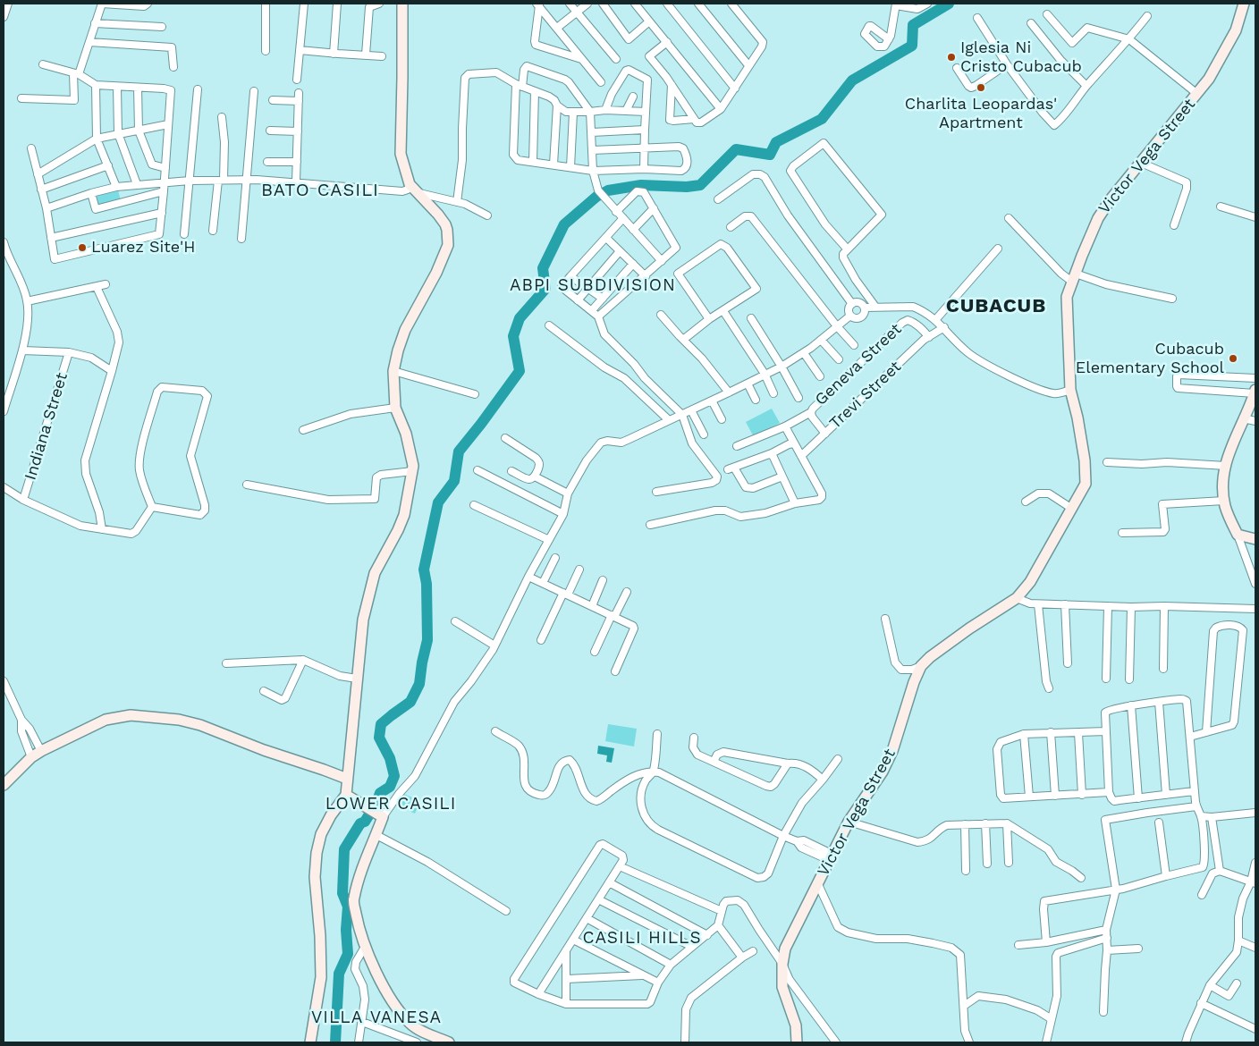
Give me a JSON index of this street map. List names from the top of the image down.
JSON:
{
  "streets": {
    "street": [
      "Victor Vega Street",
      "Geneva Street",
      "Trevi Street",
      "Indiana Street"
    ]
  },
  "crossings": [
    ["Geneva Street", "Trevi Street"]
  ],
  "districts": [
    "BATO CASILI",
    "ABPI SUBDIVISION",
    "CUBACUB",
    "LOWER CASILI",
    "CASILI HILLS",
    "VILLA VANESA"
  ],
  "places": [
    "Iglesia Ni Cristo Cubacub",
    "Charlita Leopardas' Apartment",
    "Luarez Site'H",
    "Cubacub Elementary School"
  ]
}
